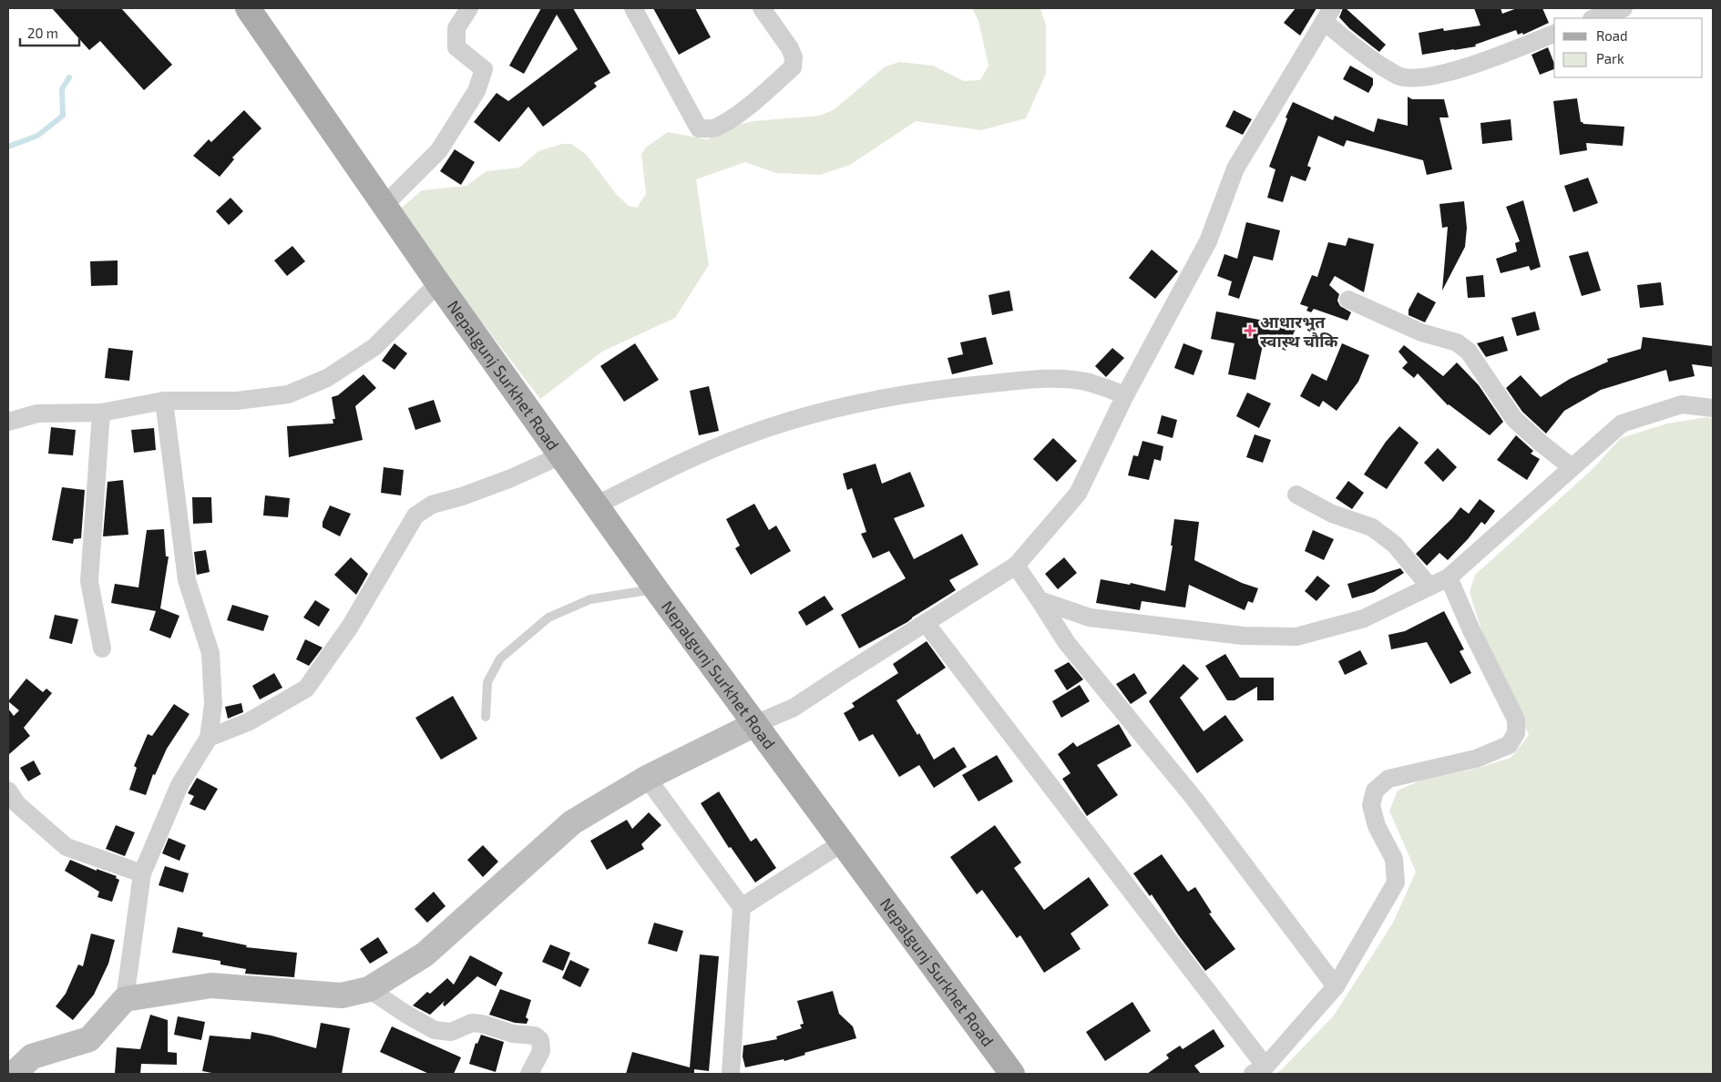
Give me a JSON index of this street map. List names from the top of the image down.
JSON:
{
  "streets": {
    "main road": ["Nepalgunj Surkhet Road"]
  },
  "places": {
    "health": ["आधारभुत स्वास्थ चौकि"]
  },
  "legend": ["Road", "Park"],
  "scale_bar": "20 m"
}
